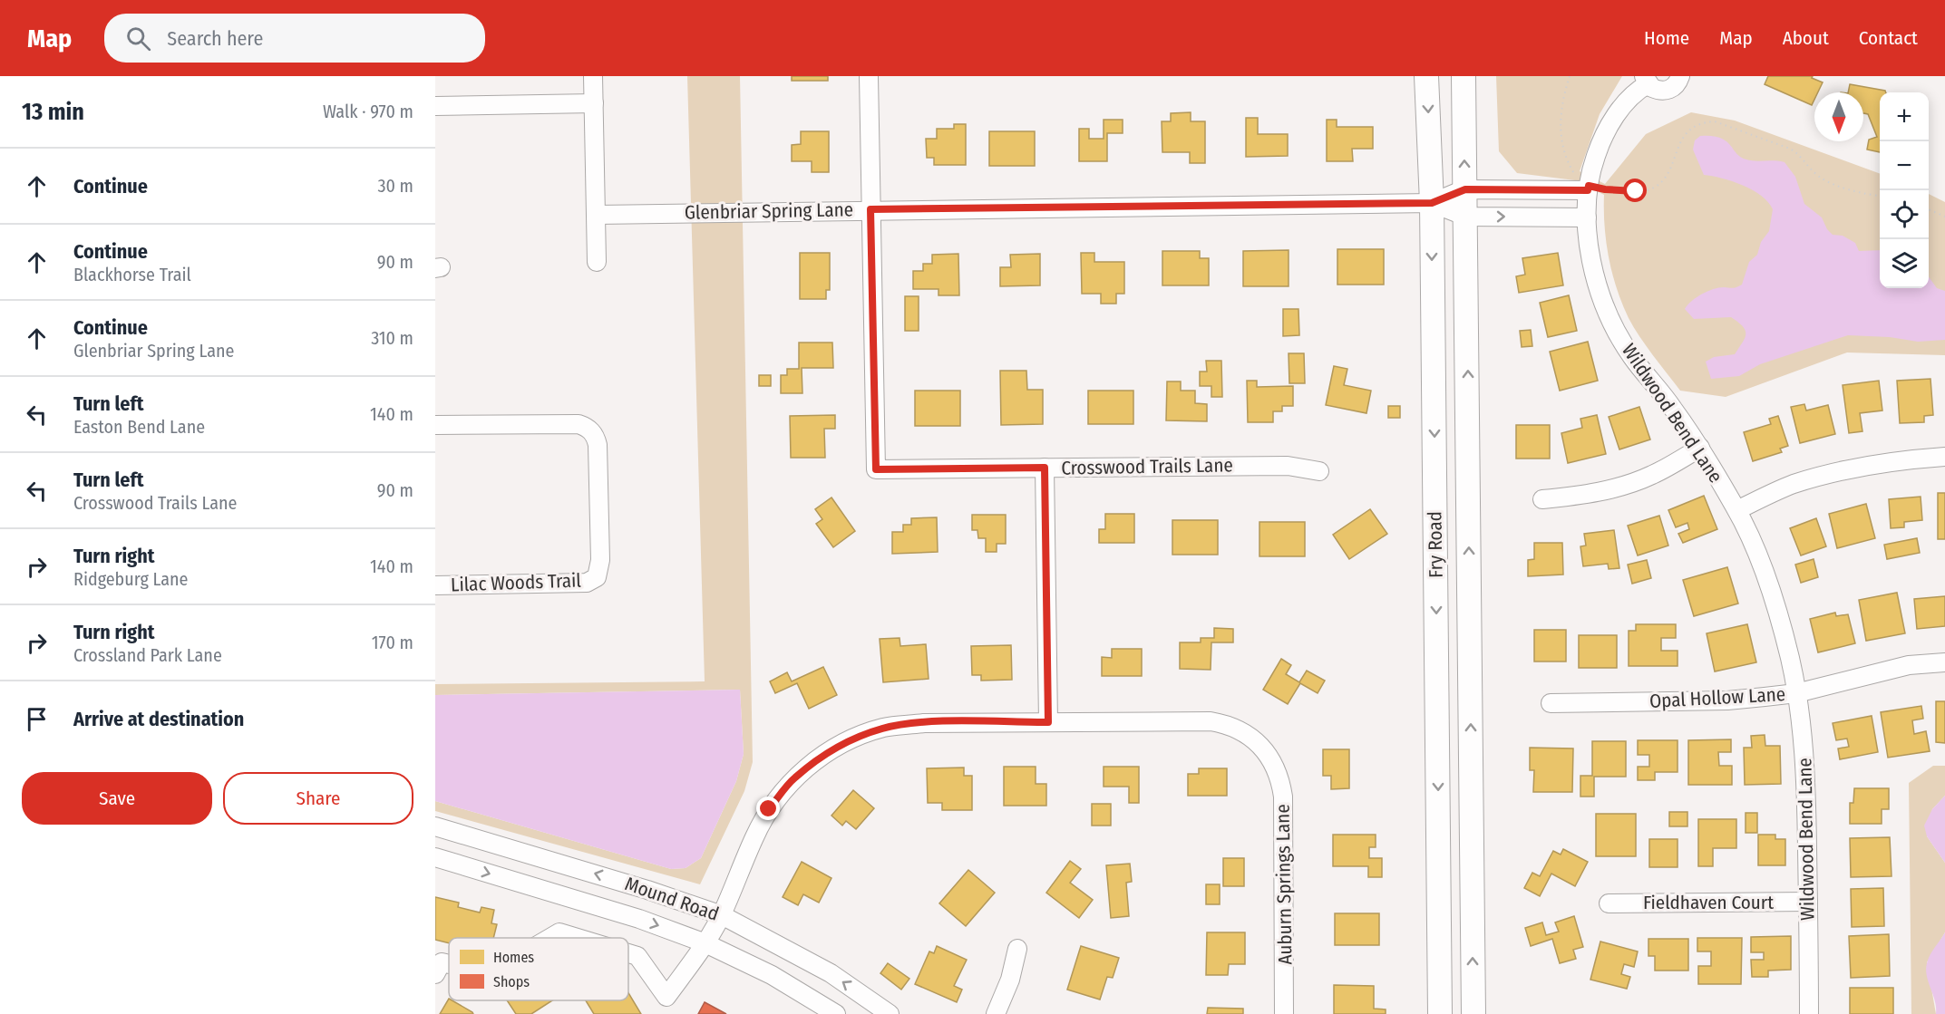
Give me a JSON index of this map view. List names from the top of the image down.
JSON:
{
  "streets": {
    "main road": ["Fry Road"],
    "street": [
      "Glenbriar Spring Lane",
      "Wildwood Bend Lane",
      "Crosswood Trails Lane",
      "Lilac Woods Trail",
      "Opal Hollow Lane",
      "Auburn Springs Lane",
      "Mound Road",
      "Fieldhaven Court"
    ]
  },
  "crossings": [
    ["Glenbriar Spring Lane", "Crosswood Trails Lane"],
    ["Glenbriar Spring Lane", "Fry Road"],
    ["Wildwood Bend Lane", "Opal Hollow Lane"],
    ["Wildwood Bend Lane", "Fieldhaven Court"]
  ],
  "legend": ["Homes", "Shops"],
  "north": "bottom",
  "page": {
    "header": "Map",
    "search": "Search here",
    "nav": [
      "Home",
      "Map",
      "About",
      "Contact"
    ],
    "heading": ["13 min", "Walk · 970 m"],
    "map_buttons": ["+", "−"],
    "list": [
      ["Continue", "30 m"],
      ["Continue", "Blackhorse Trail", "90 m"],
      ["Continue", "Glenbriar Spring Lane", "310 m"],
      ["Turn left", "Easton Bend Lane", "140 m"],
      ["Turn left", "Crosswood Trails Lane", "90 m"],
      ["Turn right", "Ridgeburg Lane", "140 m"],
      ["Turn right", "Crossland Park Lane", "170 m"],
      "Arrive at destination"
    ],
    "buttons": ["Save", "Share"]
  }
}
